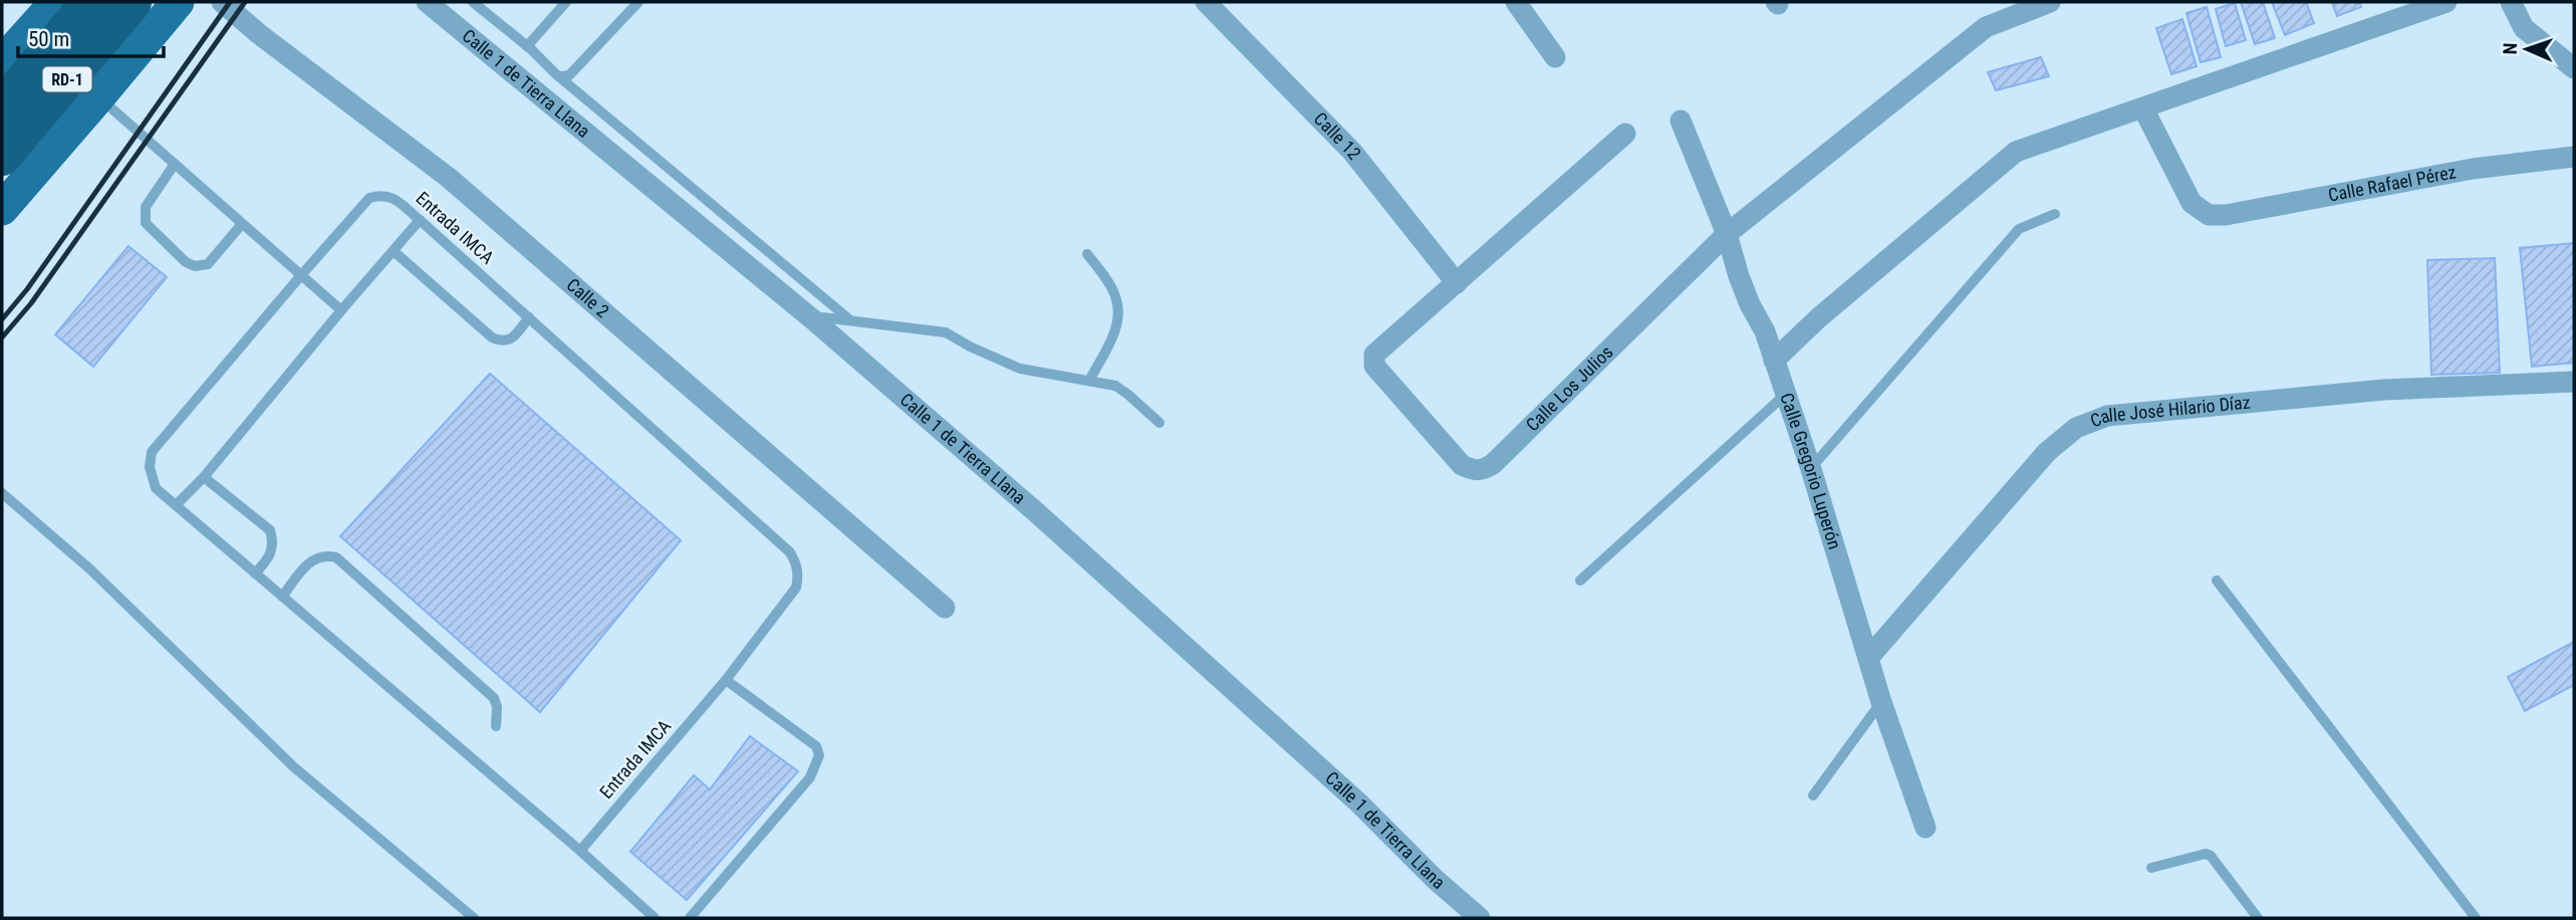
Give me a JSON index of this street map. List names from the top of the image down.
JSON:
{
  "streets": {
    "highway": ["RD-1"],
    "street": [
      "Calle 1 de Tierra Llana",
      "Calle 12",
      "Calle Rafael Pérez",
      "Calle 2",
      "Calle Los Julios",
      "Calle José Hilario Díaz",
      "Calle Gregorio Luperón"
    ],
    "lane": ["Entrada IMCA"]
  },
  "crossings": [
    ["Calle 12", "Calle Los Julios"],
    ["Calle Los Julios", "Calle Gregorio Luperón"],
    ["Calle José Hilario Díaz", "Calle Gregorio Luperón"]
  ],
  "scale_bar": "50 m",
  "north": "left"
}
